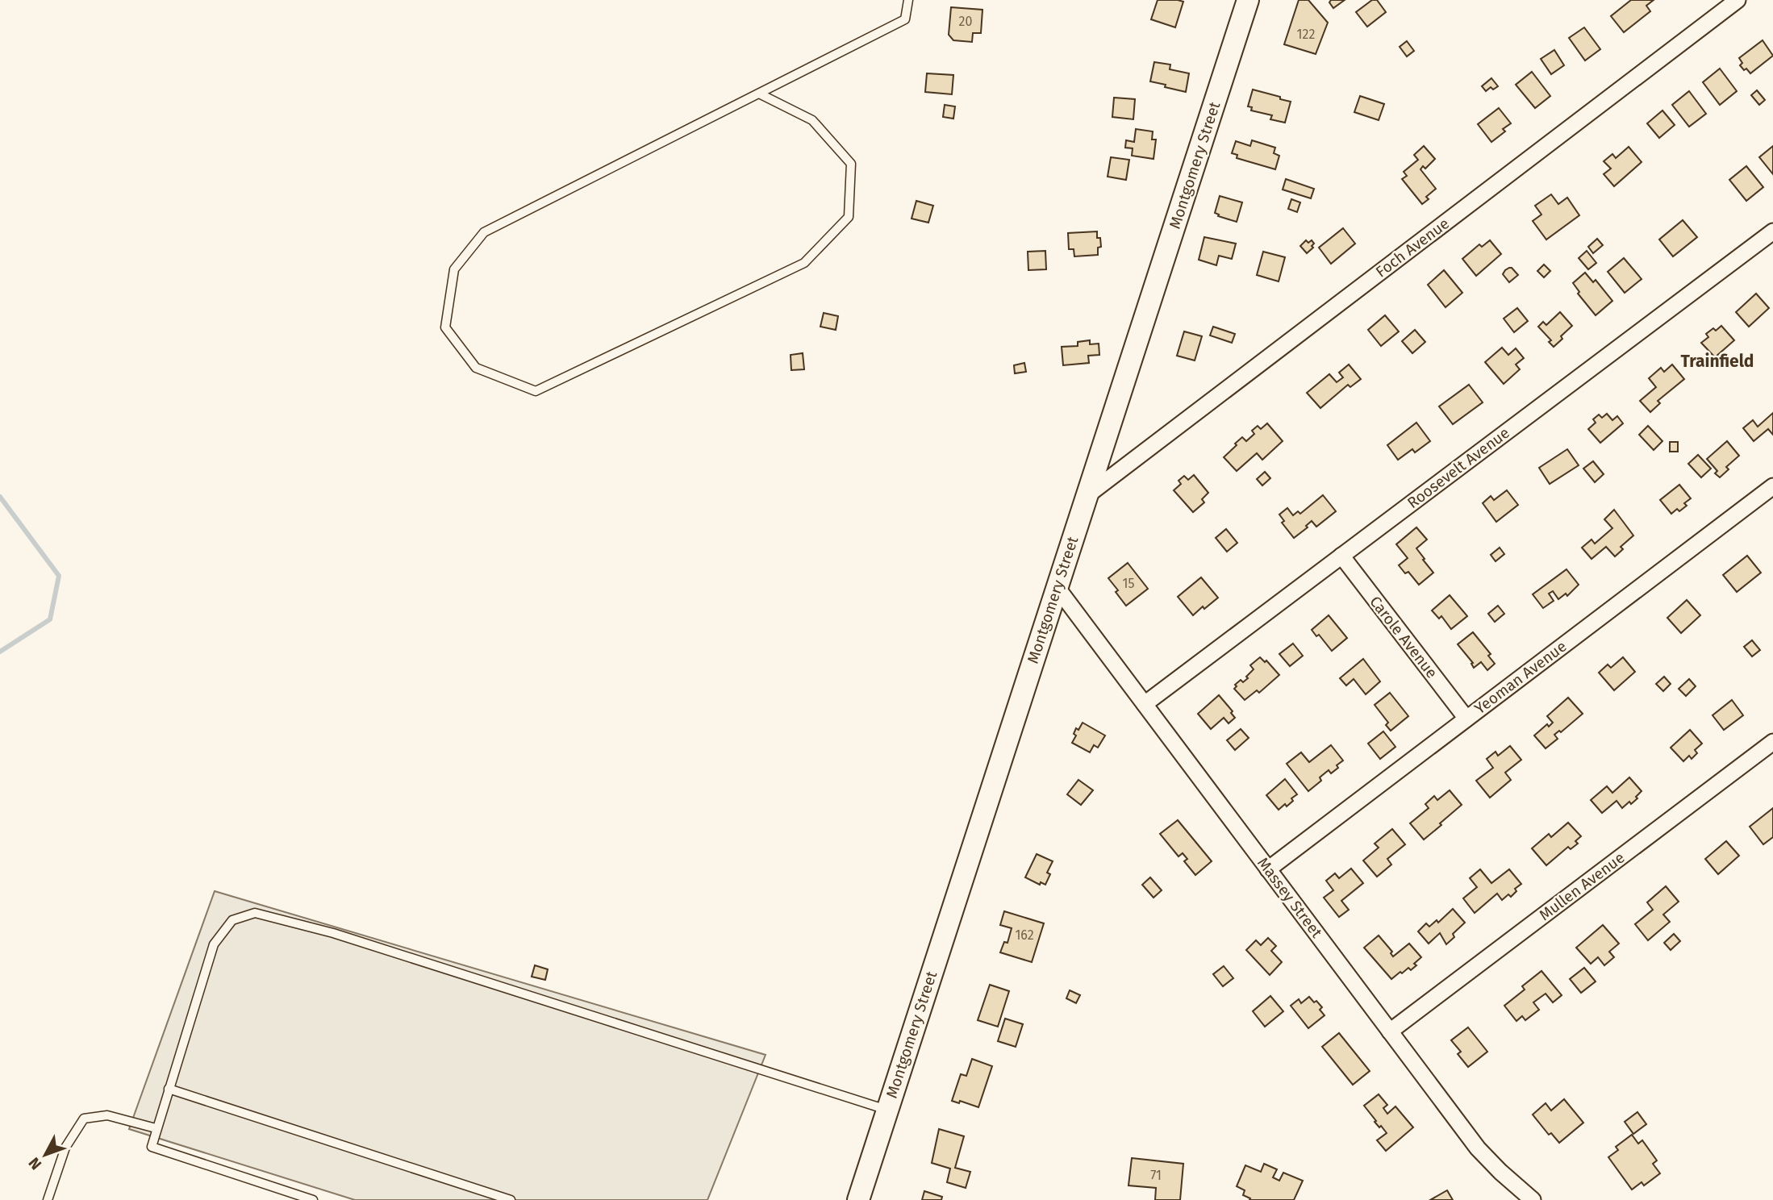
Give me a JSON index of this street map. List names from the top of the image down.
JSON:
{
  "streets": {
    "main road": ["Montgomery Street"],
    "street": [
      "Foch Avenue",
      "Roosevelt Avenue",
      "Carole Avenue",
      "Yeoman Avenue",
      "Mullen Avenue",
      "Massey Street"
    ]
  },
  "crossings": [
    ["Montgomery Street", "Foch Avenue"],
    ["Montgomery Street", "Massey Street"],
    ["Roosevelt Avenue", "Carole Avenue"],
    ["Roosevelt Avenue", "Massey Street"],
    ["Carole Avenue", "Yeoman Avenue"],
    ["Yeoman Avenue", "Massey Street"],
    ["Mullen Avenue", "Massey Street"]
  ],
  "districts": ["Trainfield"],
  "house_numbers": [
    "20",
    "122",
    "15",
    "162",
    "71"
  ],
  "north": "bottom left"
}
